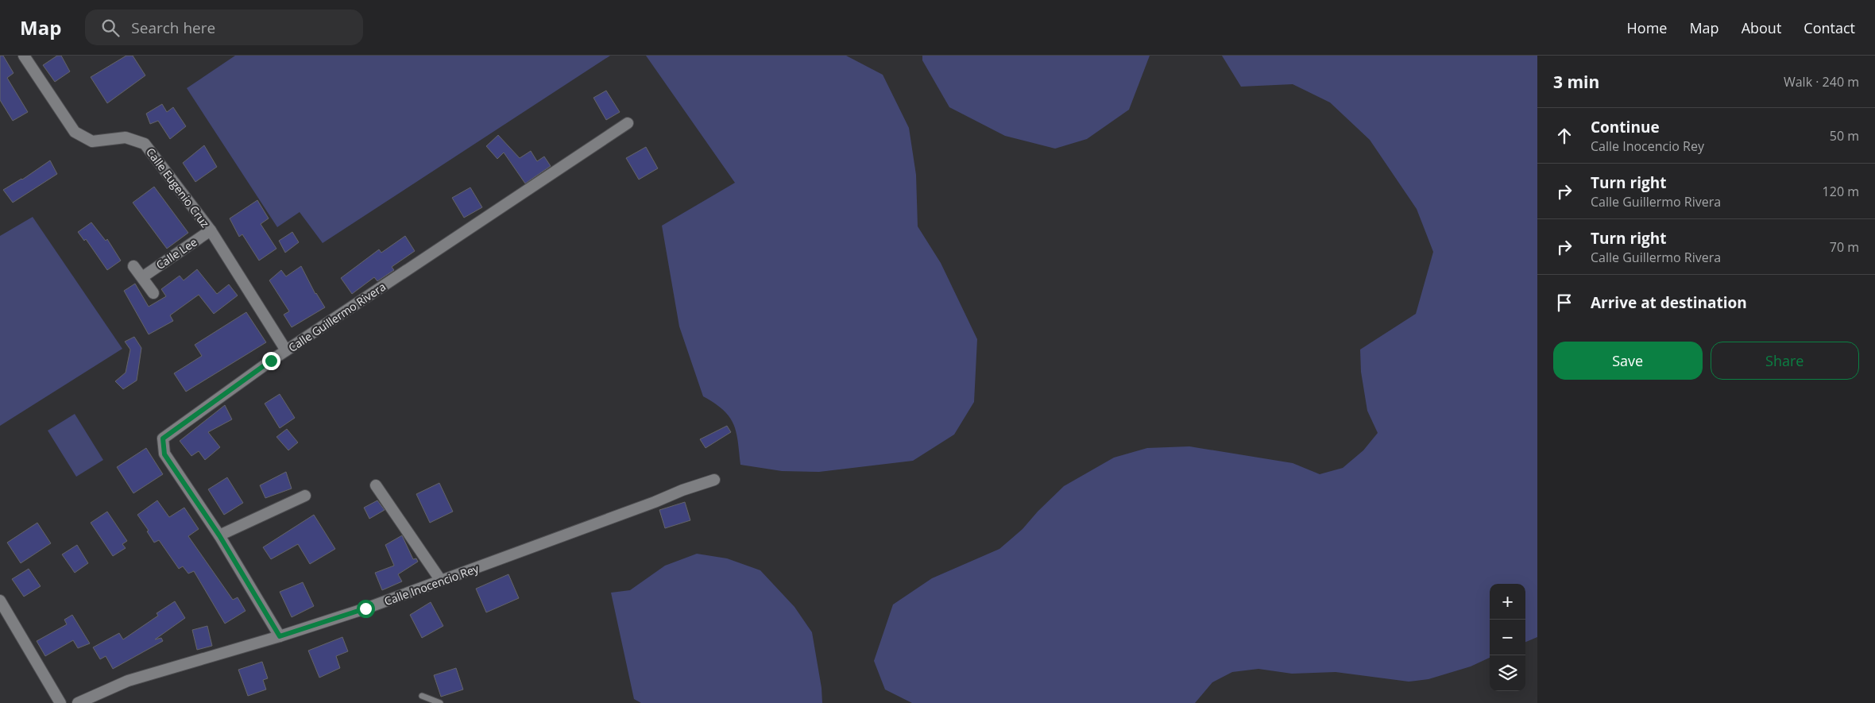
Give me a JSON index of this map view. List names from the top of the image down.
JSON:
{
  "streets": {
    "street": [
      "Calle Eugenio Cruz",
      "Calle Lee",
      "Calle Guillermo Rivera",
      "Calle Inocencio Rey"
    ]
  },
  "crossings": [
    ["Calle Eugenio Cruz", "Calle Lee"],
    ["Calle Eugenio Cruz", "Calle Guillermo Rivera"],
    ["Calle Guillermo Rivera", "Calle Inocencio Rey"]
  ],
  "page": {
    "header": "Map",
    "search": "Search here",
    "nav": [
      "Home",
      "Map",
      "About",
      "Contact"
    ],
    "heading": ["3 min", "Walk · 240 m"],
    "list": [
      ["Continue", "Calle Inocencio Rey", "50 m"],
      ["Turn right", "Calle Guillermo Rivera", "120 m"],
      ["Turn right", "Calle Guillermo Rivera", "70 m"],
      "Arrive at destination"
    ],
    "buttons": ["Save", "Share"],
    "map_buttons": ["+", "−"]
  }
}
